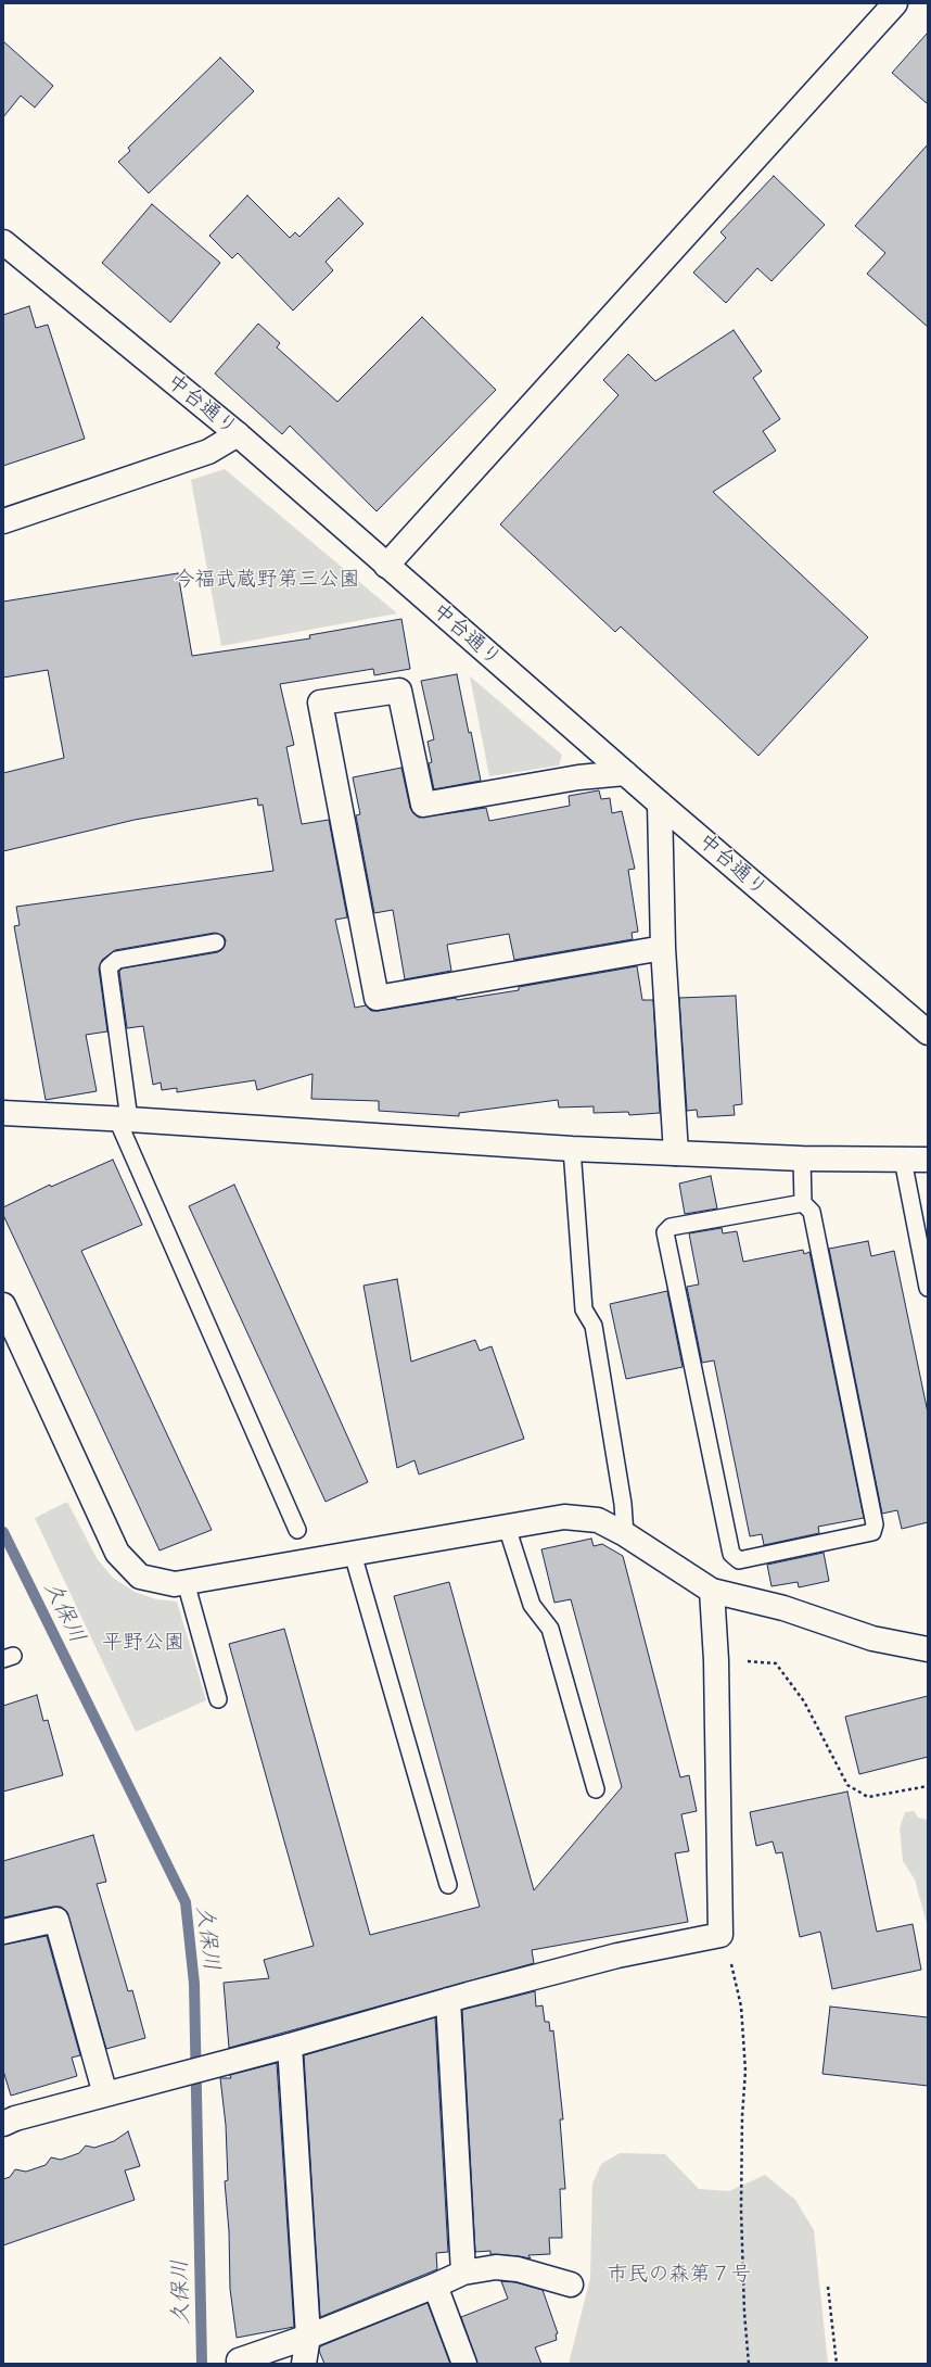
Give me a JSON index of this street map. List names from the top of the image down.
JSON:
{
  "streets": {
    "street": ["中台通り"]
  },
  "water": ["久保川"],
  "parks": ["今福武蔵野第三公園", "平野公園", "市民の森第７号"]
}
